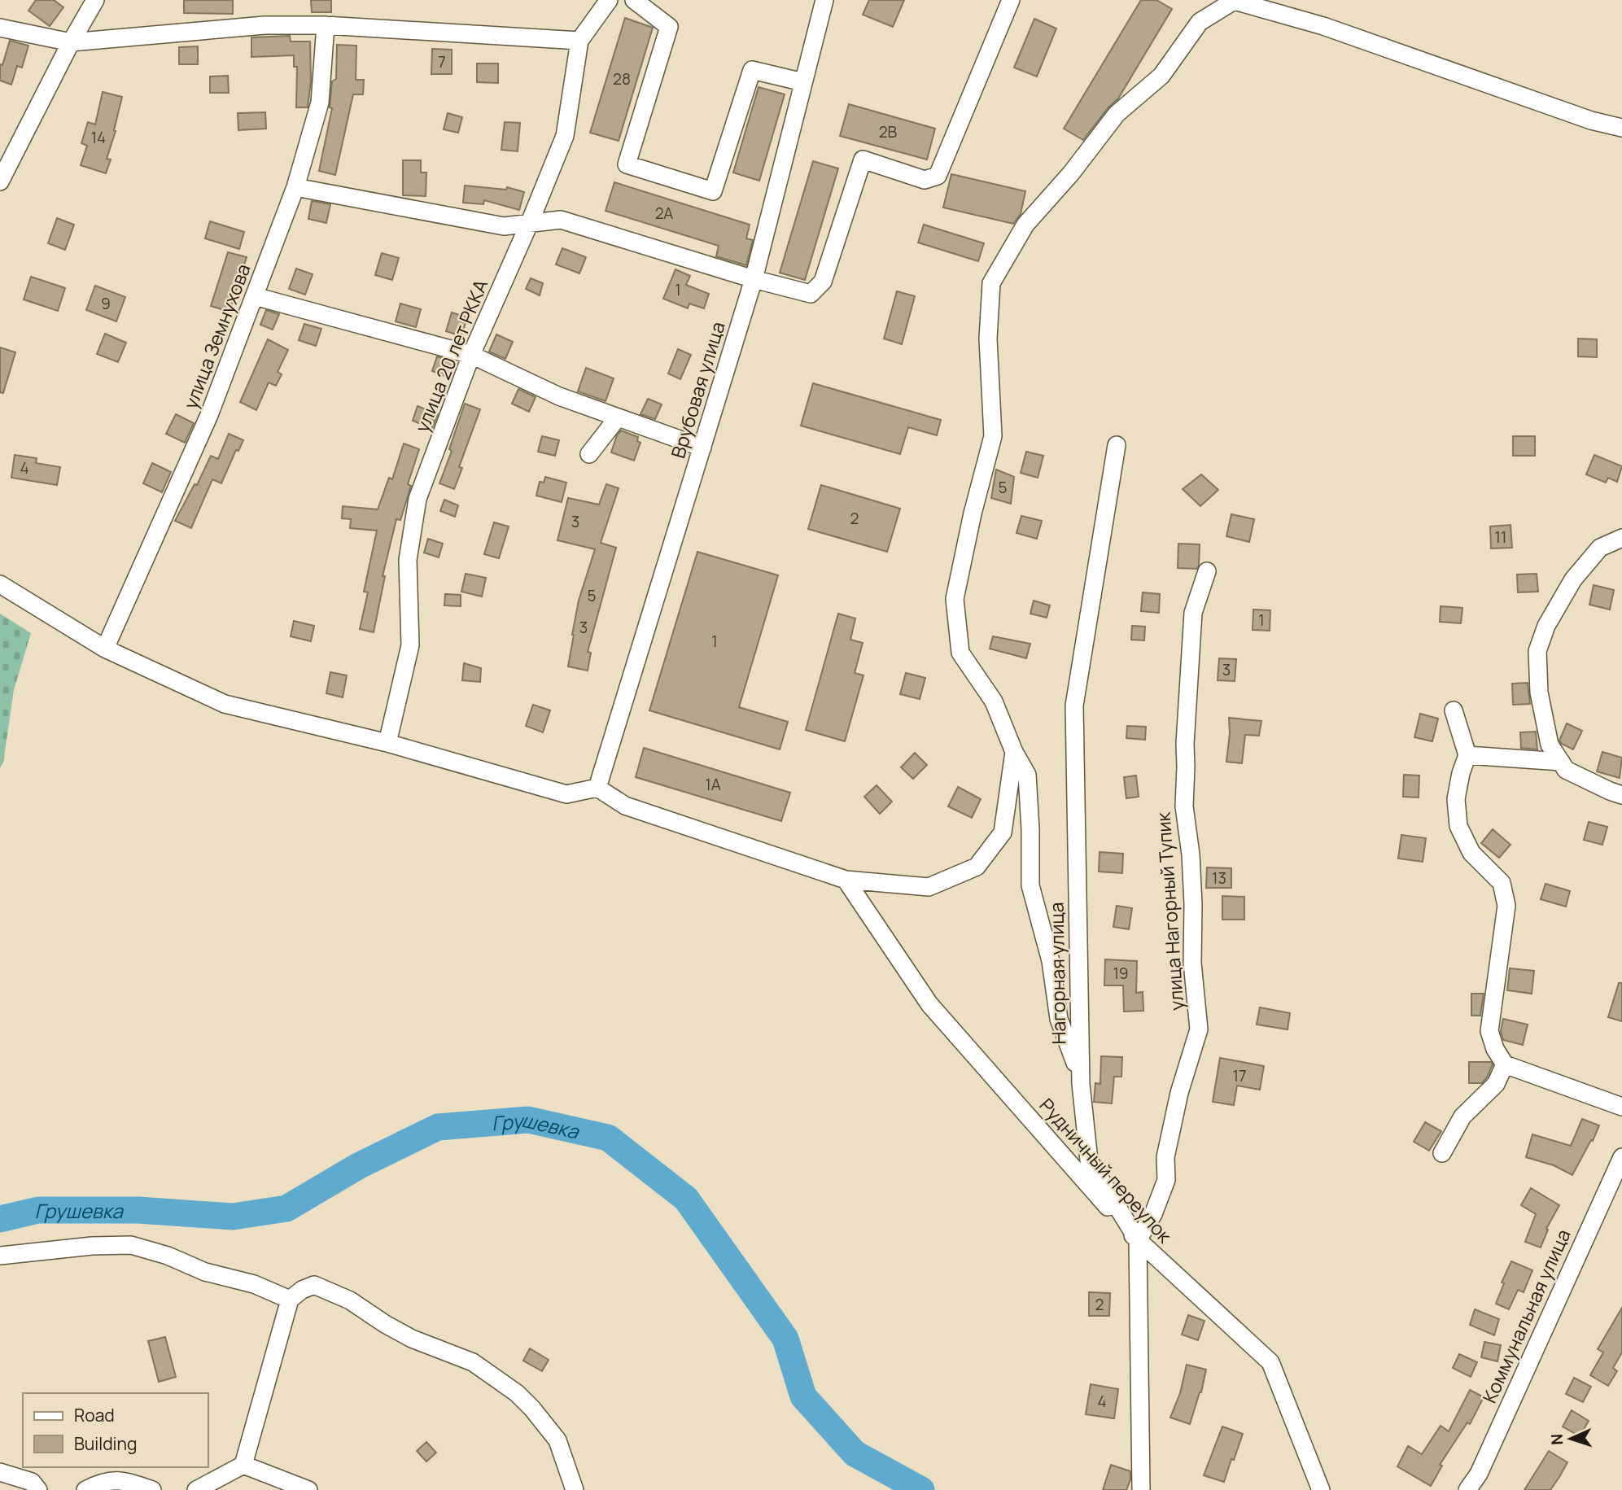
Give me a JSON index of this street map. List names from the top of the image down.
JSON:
{
  "streets": {
    "street": [
      "улица Земнухова",
      "улица 20 лет РККА",
      "Врубовая улица",
      "улица Нагорный Тупик",
      "Нагорная улица",
      "Рудничный переулок",
      "Коммунальная улица"
    ]
  },
  "crossings": [
    ["улица Нагорный Тупик", "Нагорная улица"],
    ["улица Нагорный Тупик", "Рудничный переулок"],
    ["Нагорная улица", "Рудничный переулок"]
  ],
  "water": ["Грушевка"],
  "house_numbers": [
    "7",
    "28",
    "2В",
    "14",
    "2А",
    "1",
    "9",
    "4",
    "5",
    "2",
    "3",
    "11",
    "5",
    "1",
    "3",
    "1",
    "3",
    "1А",
    "13",
    "19",
    "17",
    "2",
    "4"
  ],
  "legend": ["Road", "Building"],
  "north": "left"
}
